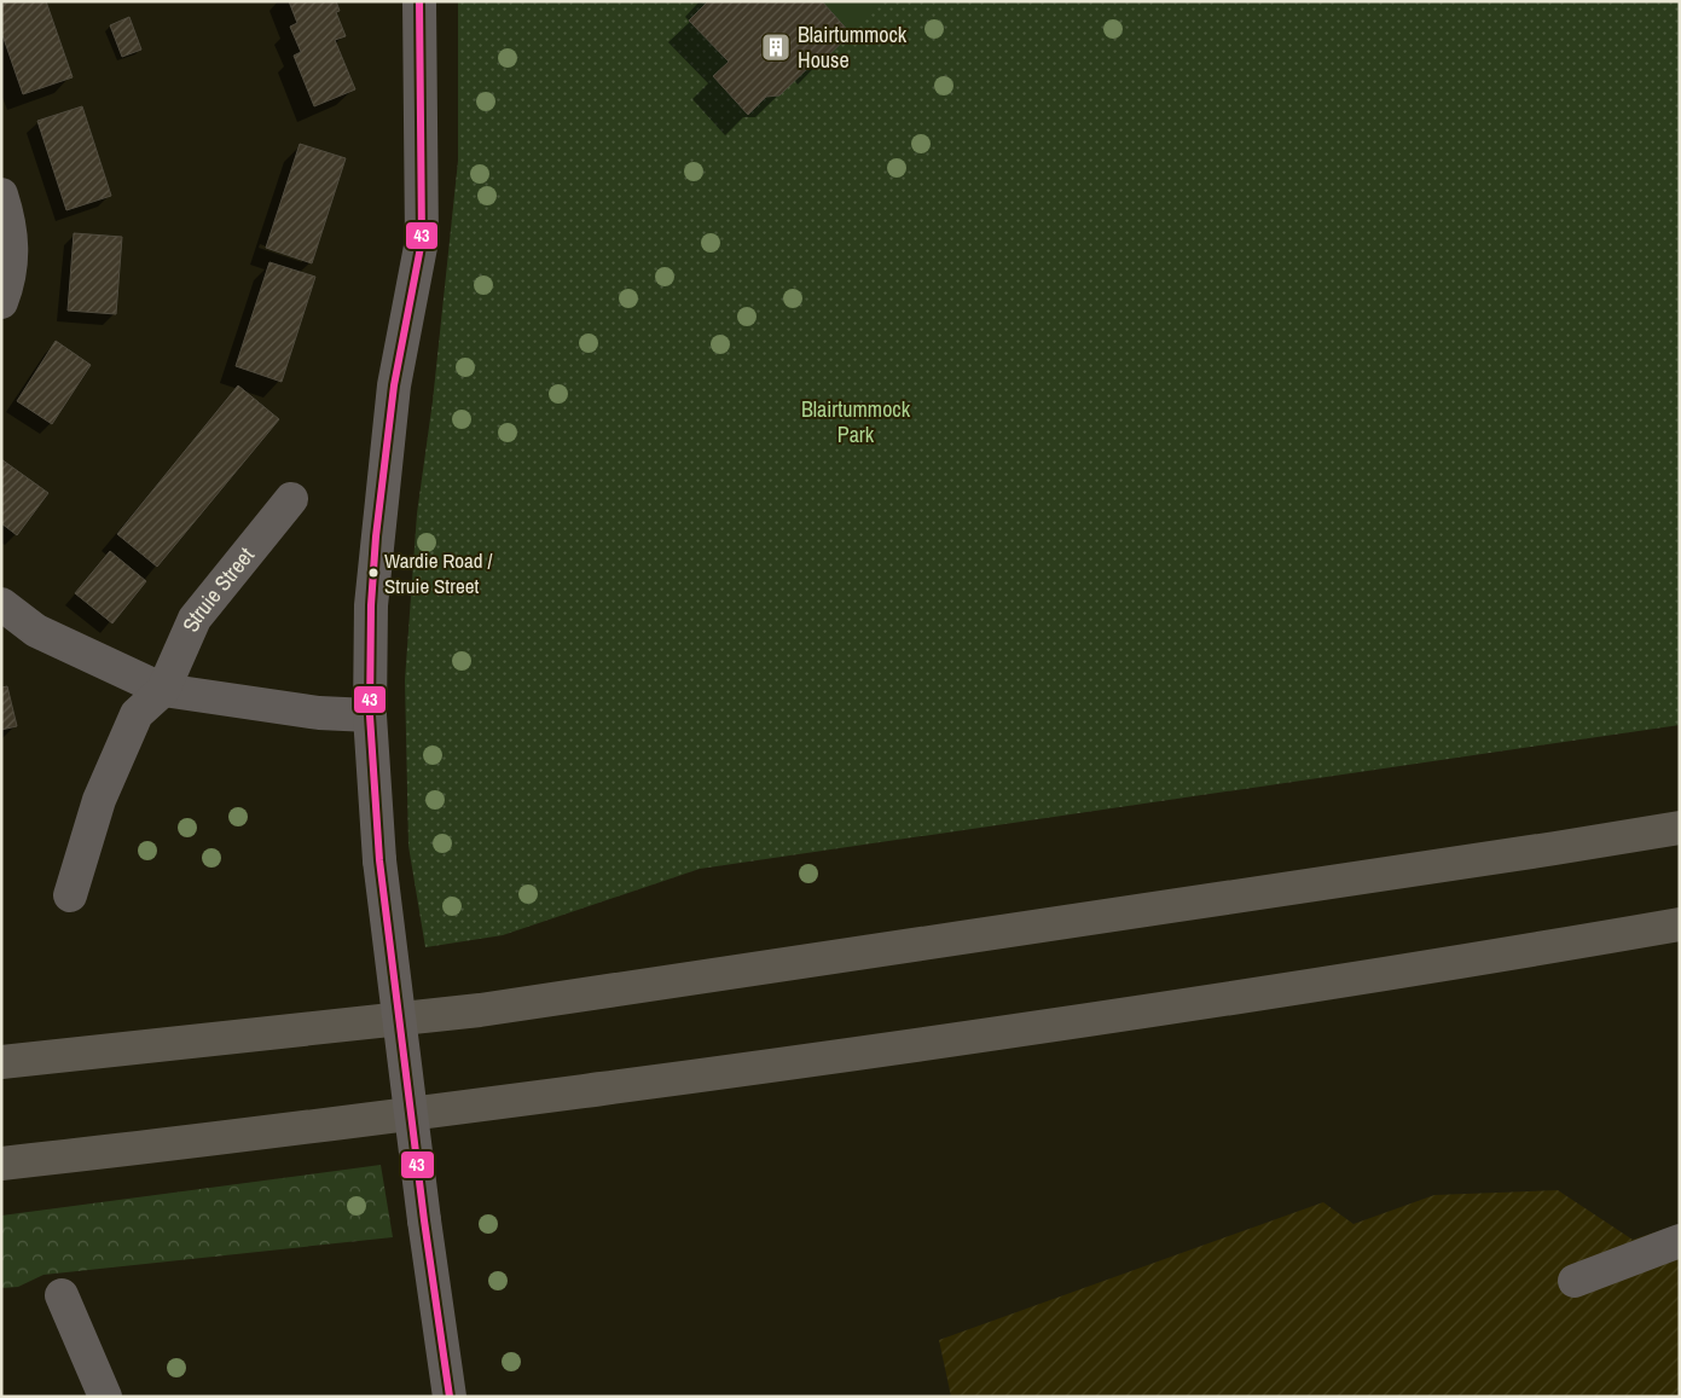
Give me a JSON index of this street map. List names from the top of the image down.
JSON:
{
  "streets": {
    "street": ["Struie Street"]
  },
  "parks": ["Blairtummock Park"],
  "places": {
    "building": ["Blairtummock House"],
    "other": ["Wardie Road / Struie Street"]
  },
  "lines": ["transit line 43"]
}
